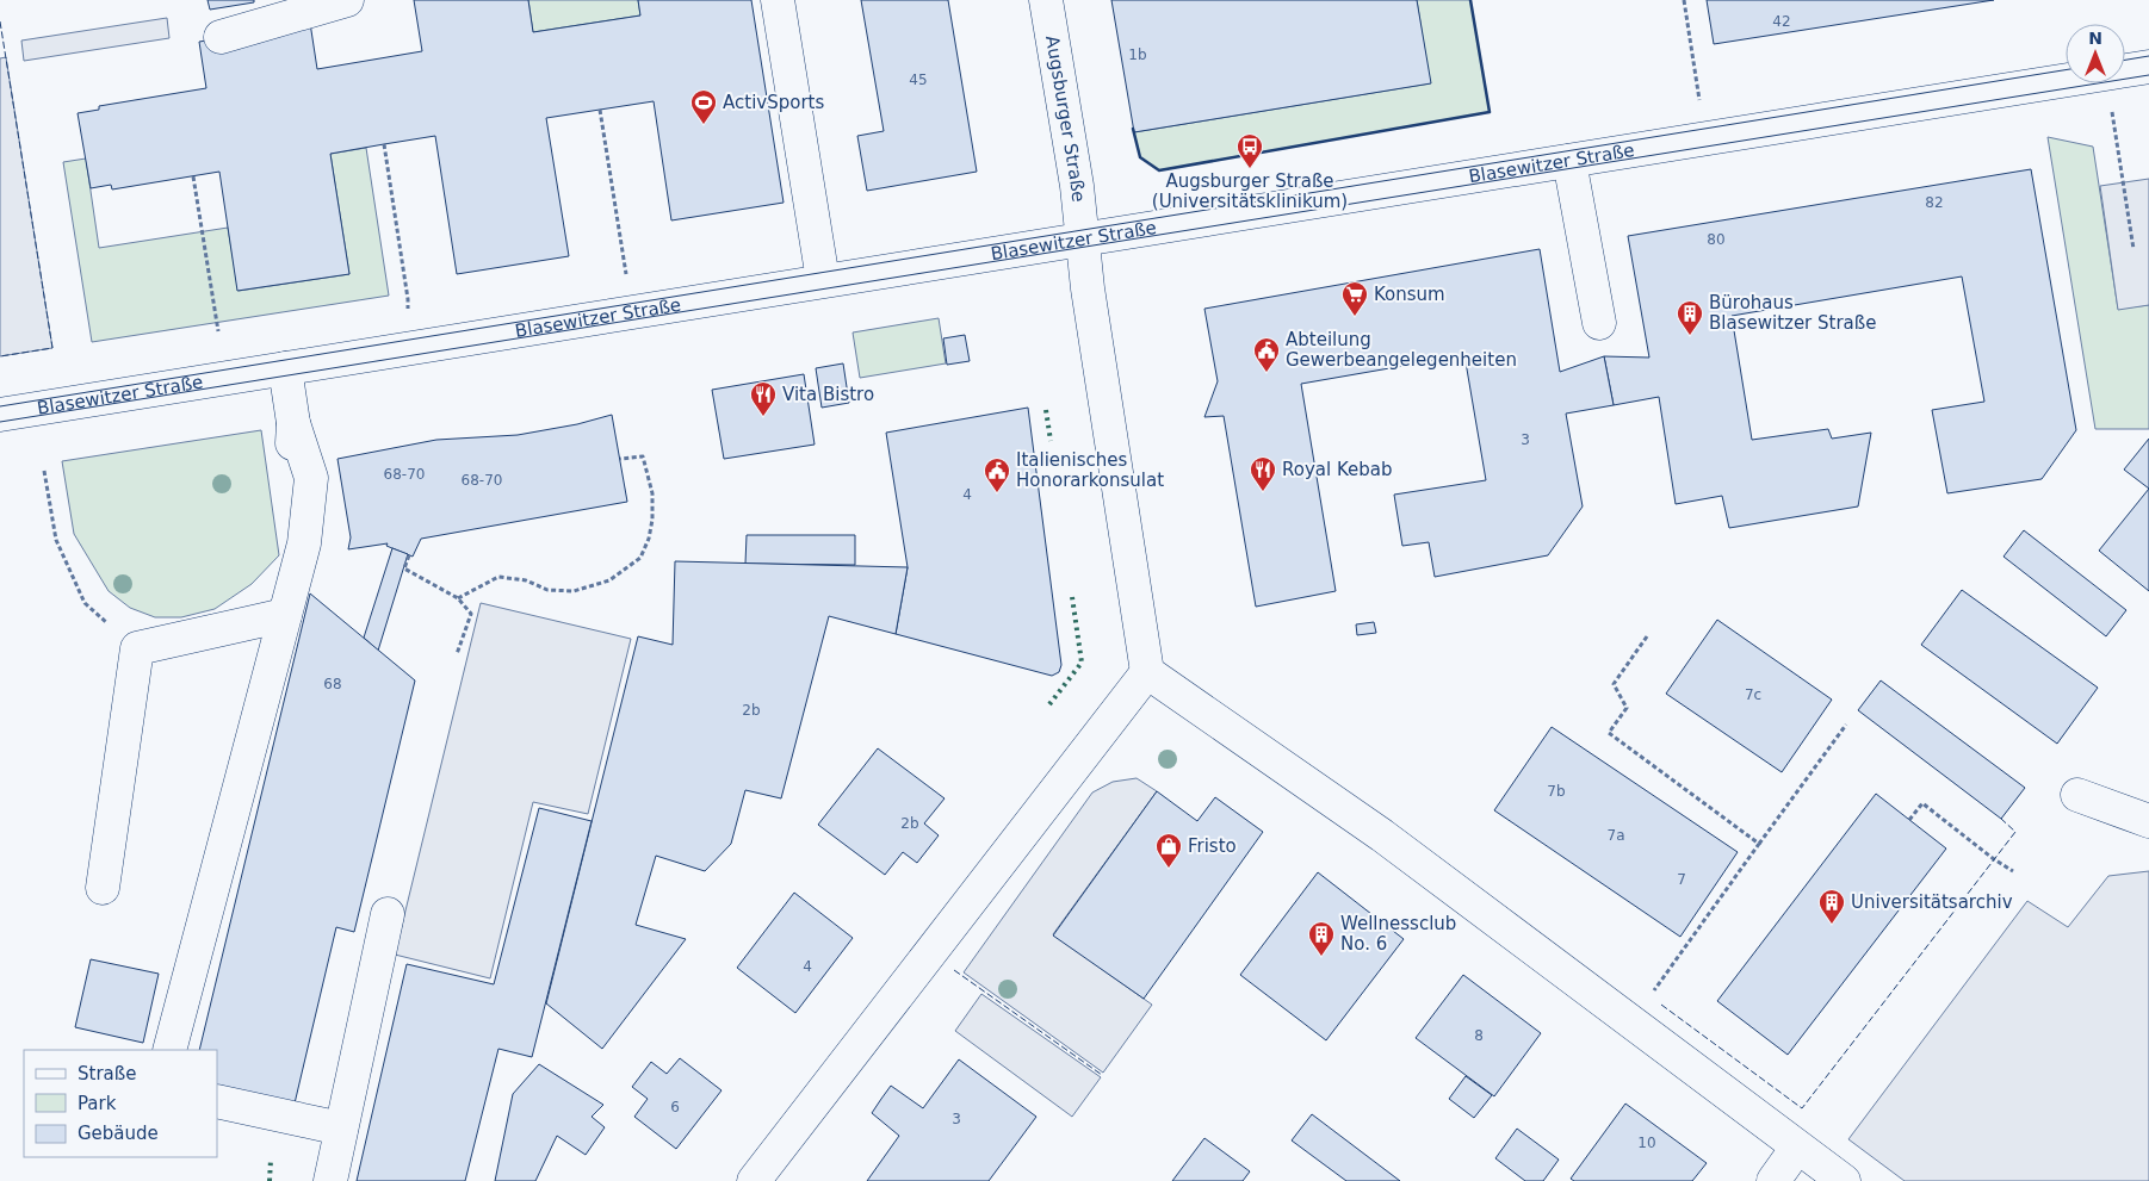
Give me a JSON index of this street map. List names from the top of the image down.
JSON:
{
  "streets": {
    "street": ["Augsburger Straße", "Blasewitzer Straße"]
  },
  "crossings": [
    ["Augsburger Straße", "Blasewitzer Straße"]
  ],
  "places": {
    "sports": ["ActivSports"],
    "bus stop": ["Augsburger Straße (Universitätsklinikum)"],
    "supermarket": ["Konsum"],
    "building": ["Bürohaus Blasewitzer Straße", "Universitätsarchiv", "Wellnessclub No. 6"],
    "public building": ["Abteilung Gewerbeangelegenheiten", "Italienisches Honorarkonsulat"],
    "restaurant": ["Vita Bistro", "Royal Kebab"],
    "shop": ["Fristo"]
  },
  "house_numbers": [
    "42",
    "1b",
    "45",
    "82",
    "80",
    "3",
    "68-70",
    "68-70",
    "4",
    "68",
    "7c",
    "2b",
    "7b",
    "2b",
    "7a",
    "7",
    "4",
    "8",
    "6",
    "3",
    "10"
  ],
  "legend": ["Straße", "Park", "Gebäude"],
  "north": "top"
}
